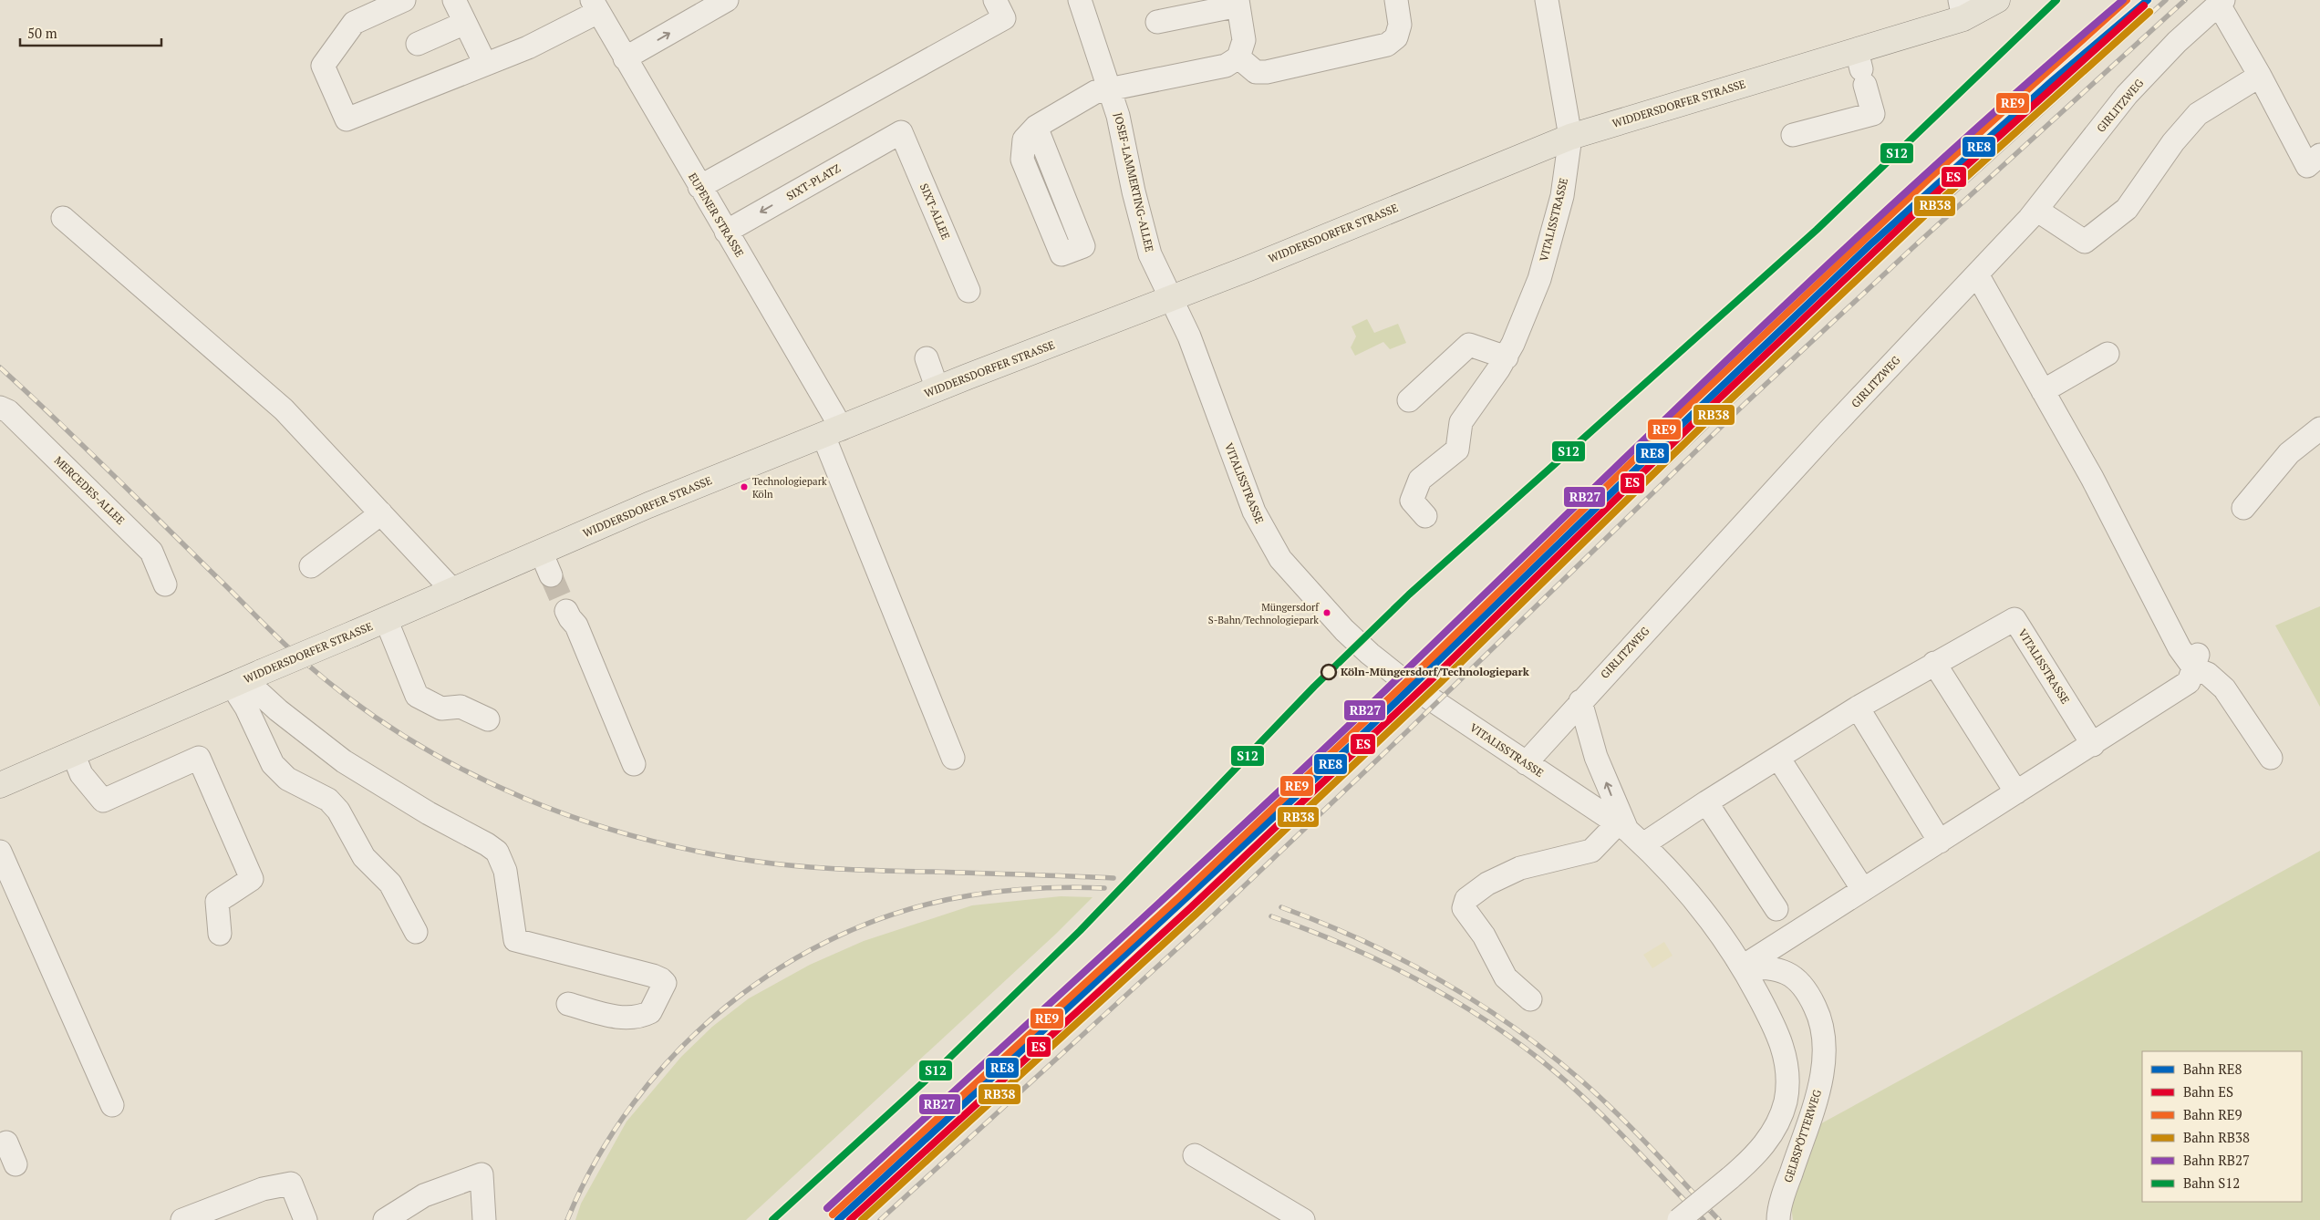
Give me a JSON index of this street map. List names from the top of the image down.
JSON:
{
  "streets": {
    "main road": ["WIDDERSDORFER STRASSE"],
    "street": [
      "GIRLITZWEG",
      "SIXT-PLATZ",
      "JOSEF-LAMMERTING-ALLEE",
      "SIXT-ALLEE",
      "EUPENER STRASSE",
      "VITALISSTRASSE",
      "MERCEDES-ALLEE",
      "GELBSPÖTTERWEG"
    ]
  },
  "crossings": [
    ["WIDDERSDORFER STRASSE", "JOSEF-LAMMERTING-ALLEE"],
    ["WIDDERSDORFER STRASSE", "EUPENER STRASSE"],
    ["WIDDERSDORFER STRASSE", "VITALISSTRASSE"],
    ["GIRLITZWEG", "VITALISSTRASSE"],
    ["SIXT-PLATZ", "SIXT-ALLEE"],
    ["SIXT-PLATZ", "EUPENER STRASSE"],
    ["JOSEF-LAMMERTING-ALLEE", "VITALISSTRASSE"],
    ["VITALISSTRASSE", "GELBSPÖTTERWEG"]
  ],
  "places": ["Technologiepark Köln", "Müngersdorf S-Bahn/Technologiepark", "Köln-Müngersdorf/Technologiepark"],
  "lines": [
    "rail line RE8",
    "rail line RE9",
    "rail line RB27",
    "rail line S12",
    "rail line ES",
    "rail line RB38"
  ],
  "legend": [
    "Bahn RE8",
    "Bahn ES",
    "Bahn RE9",
    "Bahn RB38",
    "Bahn RB27",
    "Bahn S12"
  ],
  "scale_bar": "50 m"
}
